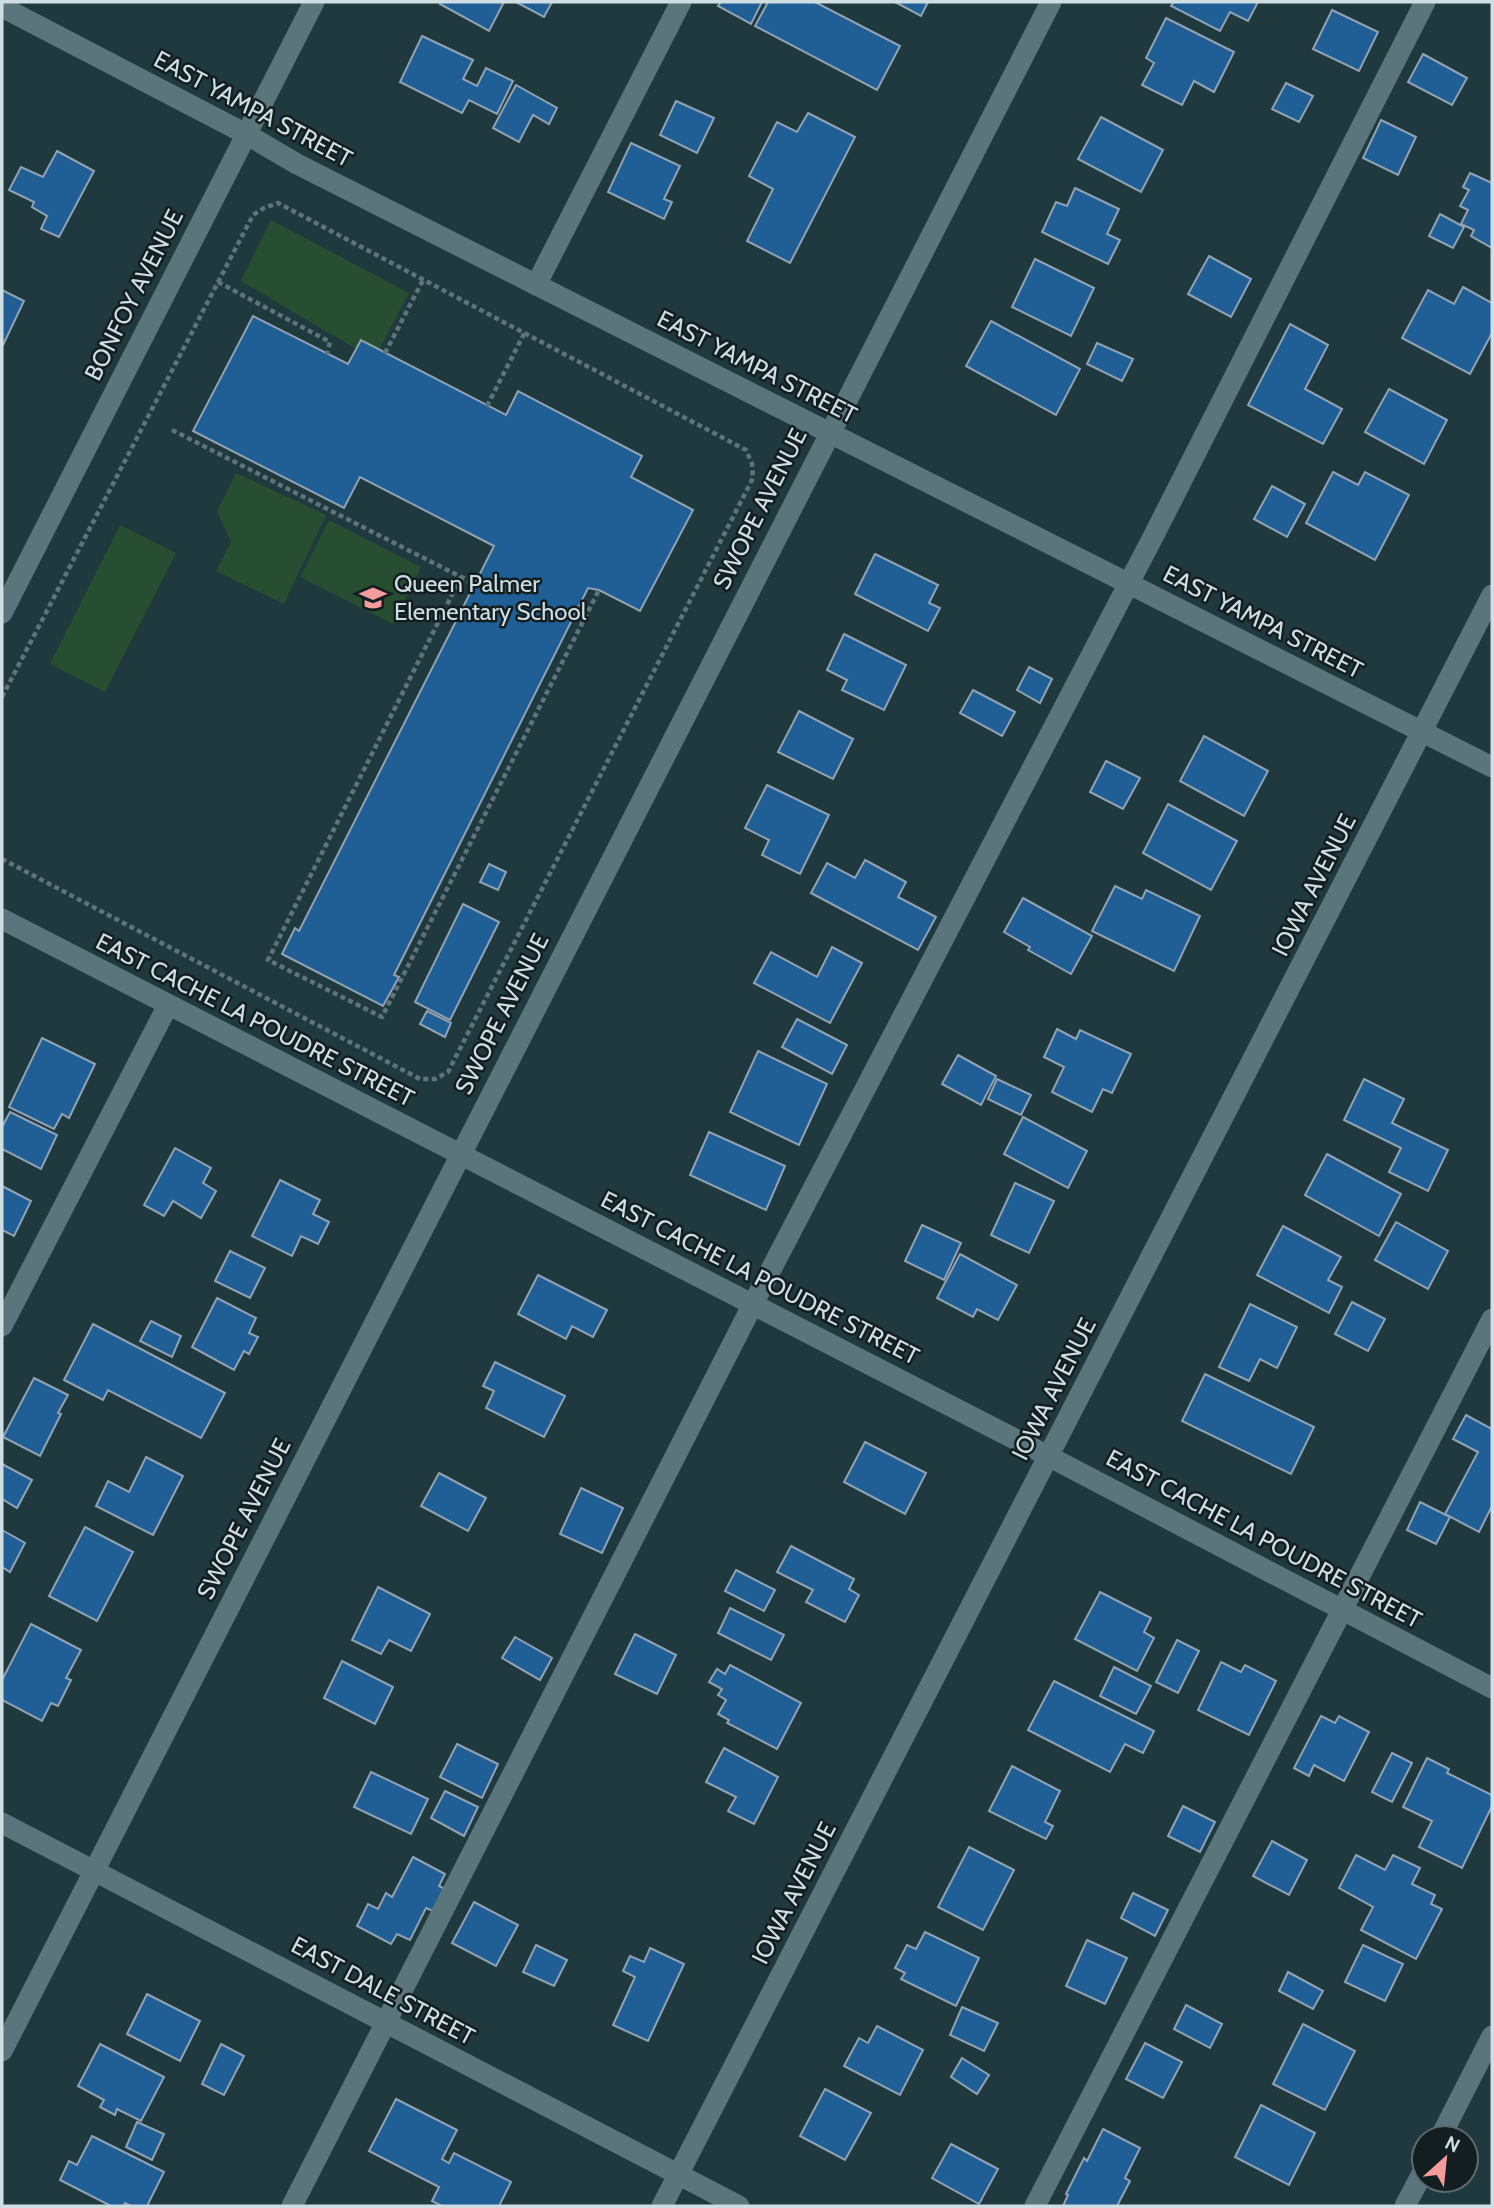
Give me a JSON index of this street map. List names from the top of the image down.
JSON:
{
  "streets": {
    "street": [
      "EAST YAMPA STREET",
      "BONFOY AVENUE",
      "SWOPE AVENUE",
      "IOWA AVENUE",
      "EAST CACHE LA POUDRE STREET",
      "EAST DALE STREET"
    ]
  },
  "crossings": [
    ["EAST YAMPA STREET", "BONFOY AVENUE"],
    ["EAST YAMPA STREET", "SWOPE AVENUE"],
    ["EAST YAMPA STREET", "IOWA AVENUE"],
    ["SWOPE AVENUE", "EAST CACHE LA POUDRE STREET"],
    ["SWOPE AVENUE", "EAST DALE STREET"],
    ["IOWA AVENUE", "EAST CACHE LA POUDRE STREET"],
    ["IOWA AVENUE", "EAST DALE STREET"]
  ],
  "places": {
    "school or university": ["Queen Palmer Elementary School"]
  },
  "north": "top right"
}
